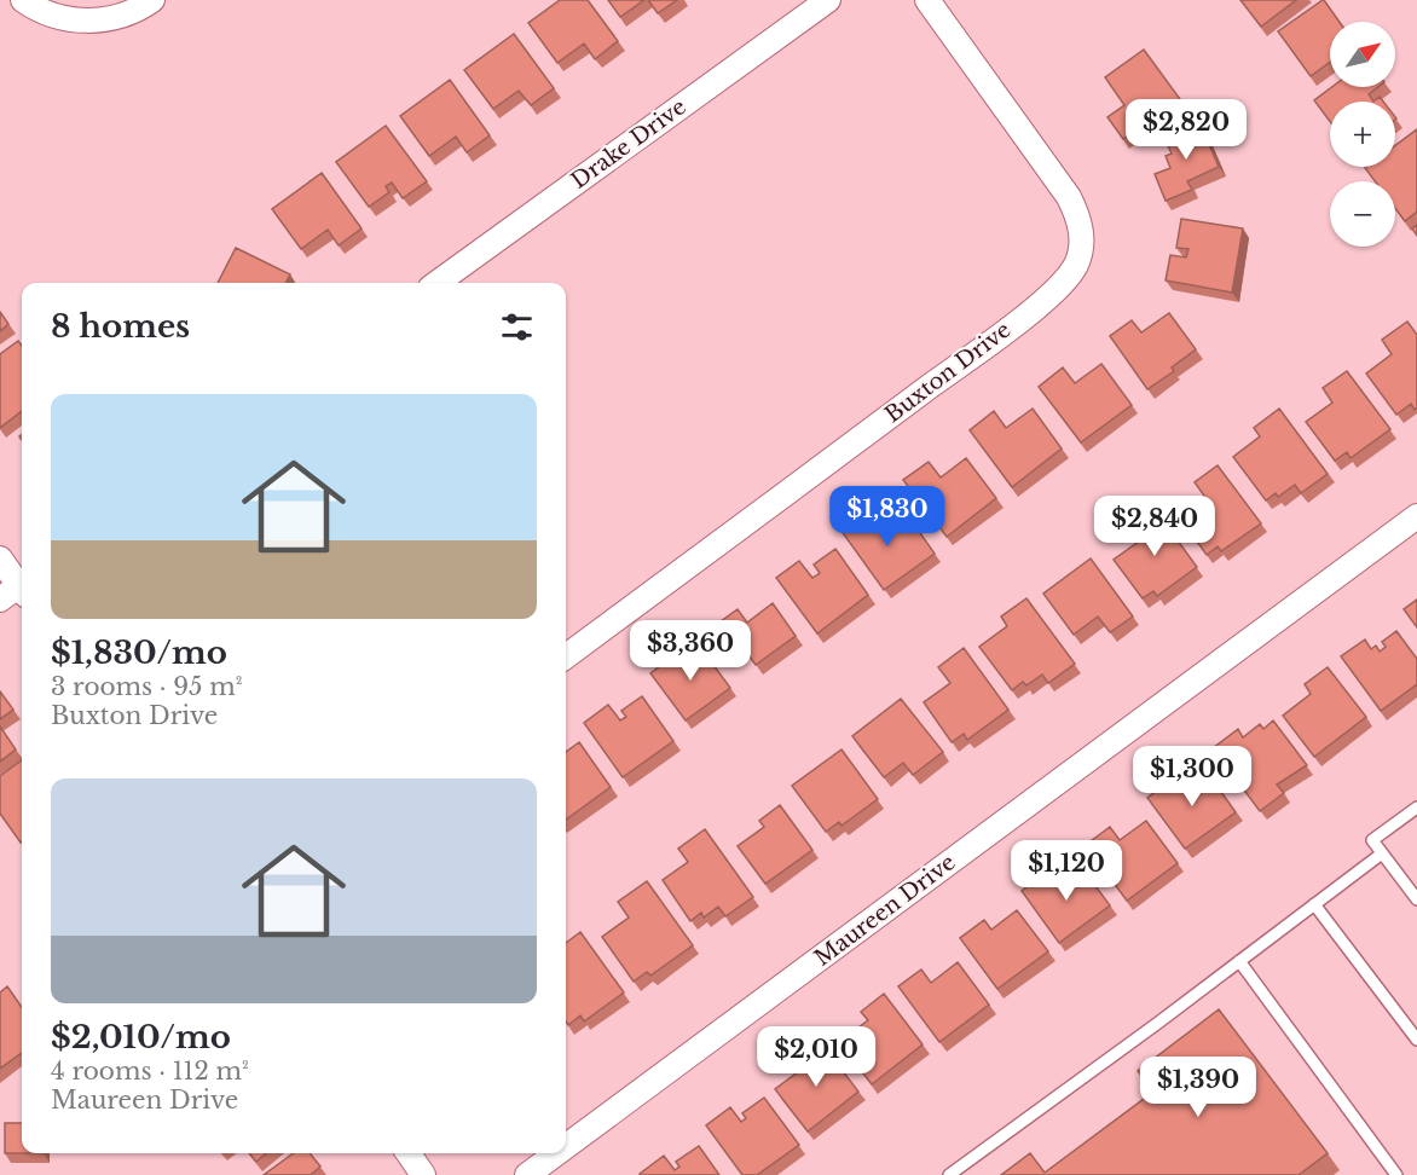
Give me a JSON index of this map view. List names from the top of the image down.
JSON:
{
  "streets": {
    "street": ["Drake Drive", "Buxton Drive", "Maureen Drive"]
  },
  "north": "top right",
  "page": {
    "map_buttons": ["+", "−"],
    "price": [
      "$2,820",
      "$1,830",
      "$2,840",
      "$3,360",
      "$1,300",
      "$1,120",
      "$2,010",
      "$1,390"
    ],
    "heading": "8 homes",
    "list": [
      {
        "name": "$1,830/mo",
        "note": "3 rooms · 95 m² · Buxton Drive"
      },
      {
        "name": "$2,010/mo",
        "note": "4 rooms · 112 m² · Maureen Drive"
      }
    ]
  }
}
